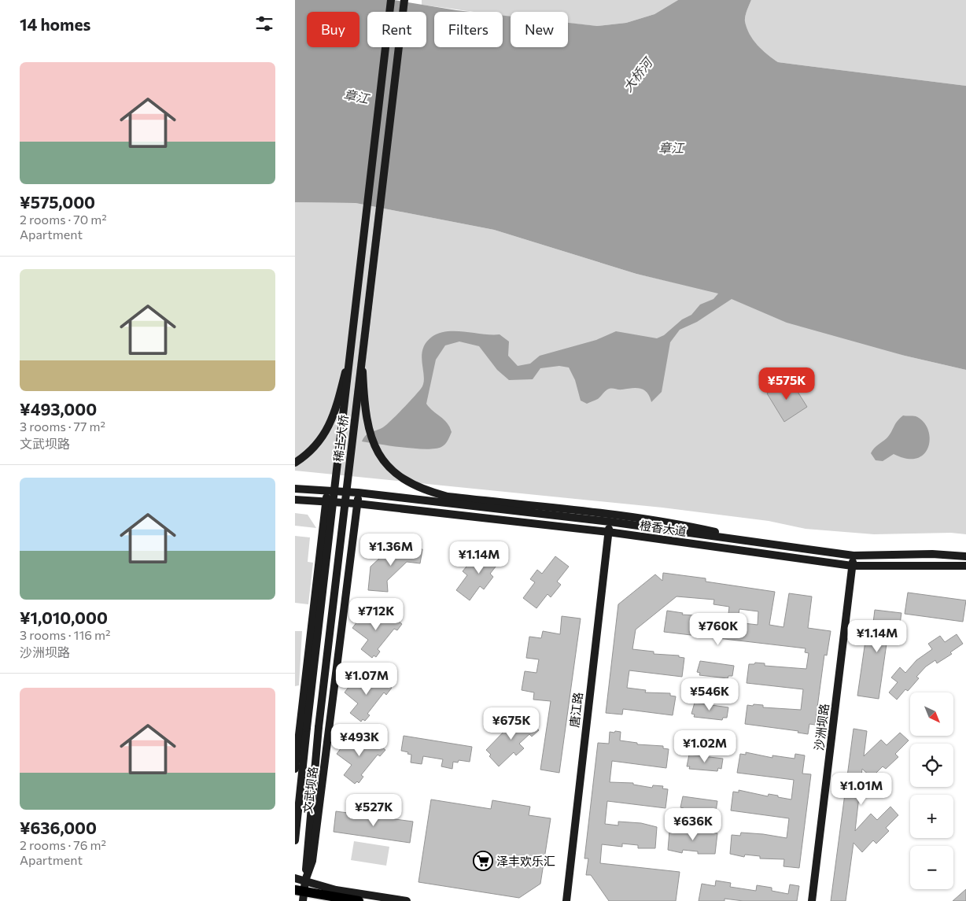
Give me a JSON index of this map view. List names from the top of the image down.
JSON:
{
  "streets": {
    "main road": [
      "稀土大桥",
      "橙香大道",
      "唐江路",
      "沙洲坝路",
      "文武坝路"
    ]
  },
  "crossings": [
    ["稀土大桥", "文武坝路"],
    ["橙香大道", "唐江路"],
    ["橙香大道", "沙洲坝路"],
    ["橙香大道", "文武坝路"]
  ],
  "water": ["大桥河", "章江"],
  "places": {
    "supermarket": ["泽丰欢乐汇"]
  },
  "north": "bottom right",
  "page": {
    "heading": "14 homes",
    "chip": [
      "Buy",
      "Rent",
      "Filters",
      "New"
    ],
    "list": [
      {
        "name": "¥575,000",
        "note": "2 rooms · 70 m² · Apartment"
      },
      {
        "name": "¥493,000",
        "note": "3 rooms · 77 m² · 文武坝路"
      },
      {
        "name": "¥1,010,000",
        "note": "3 rooms · 116 m² · 沙洲坝路"
      },
      {
        "name": "¥636,000",
        "note": "2 rooms · 76 m² · Apartment"
      }
    ],
    "price": [
      "¥575K",
      "¥1.36M",
      "¥1.14M",
      "¥712K",
      "¥760K",
      "¥1.14M",
      "¥1.07M",
      "¥546K",
      "¥675K",
      "¥493K",
      "¥1.02M",
      "¥1.01M",
      "¥527K",
      "¥636K"
    ],
    "map_buttons": ["+", "−"]
  }
}
